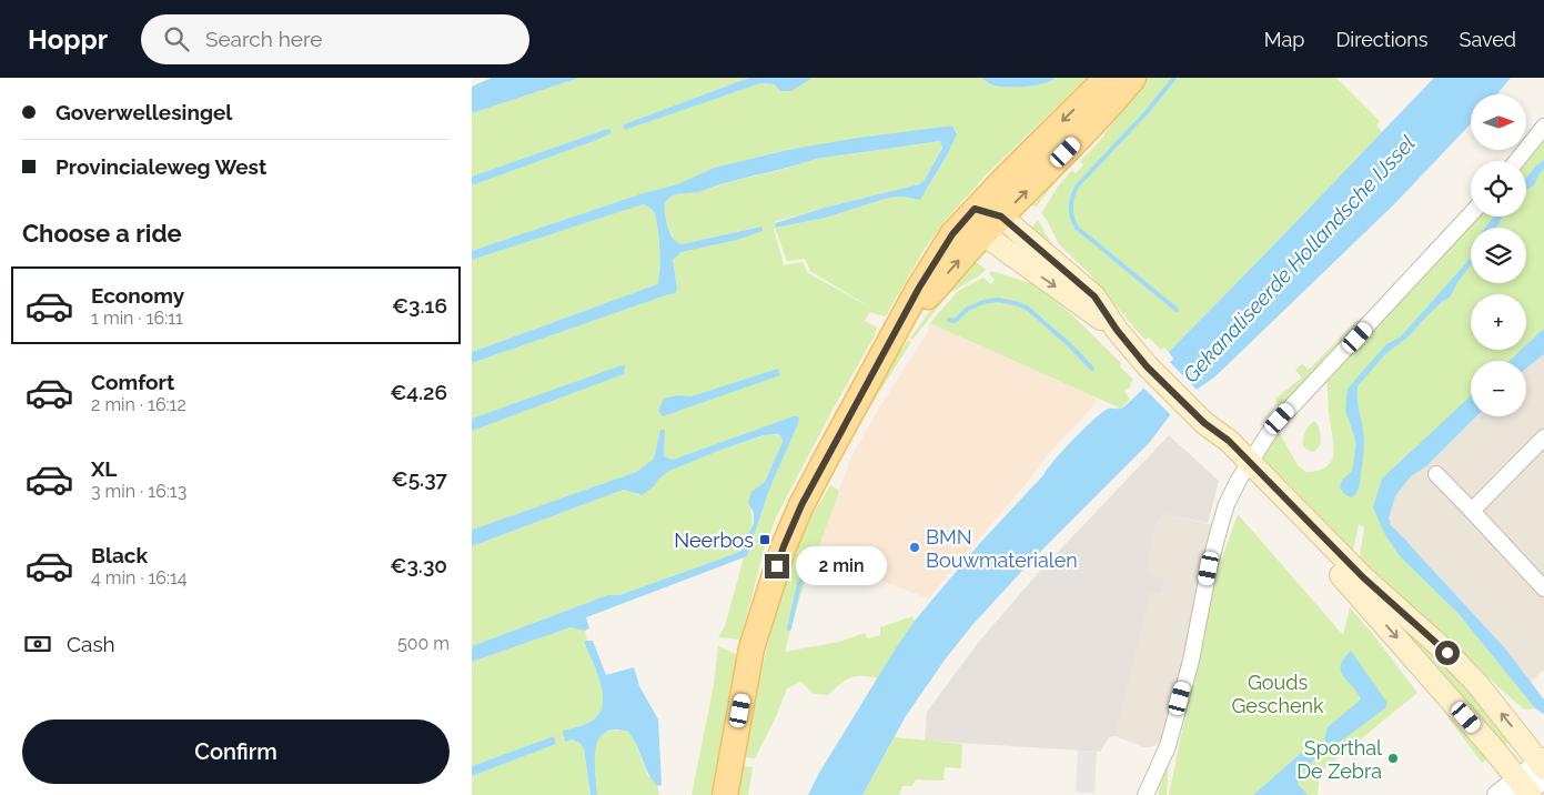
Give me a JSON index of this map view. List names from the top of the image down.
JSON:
{
  "water": ["Gekanaliseerde Hollandsche IJssel"],
  "parks": ["Gouds Geschenk"],
  "places": {
    "transit": ["Neerbos"],
    "other": ["BMN Bouwmaterialen", "Sporthal De Zebra"]
  },
  "north": "right",
  "page": {
    "header": "Hoppr",
    "search": "Search here",
    "nav": ["Map", "Directions", "Saved"],
    "banner": ["Goverwellesingel", "Provincialeweg West"],
    "map_buttons": ["+", "−"],
    "heading": "Choose a ride",
    "list": [
      {
        "name": "Economy",
        "note": "1 min · 16:11",
        "value": "€3.16"
      },
      {
        "name": "Comfort",
        "note": "2 min · 16:12",
        "value": "€4.26"
      },
      {
        "name": "XL",
        "note": "3 min · 16:13",
        "value": "€5.37"
      },
      {
        "name": "Black",
        "note": "4 min · 16:14",
        "value": "€3.30"
      }
    ],
    "bubble": "2 min",
    "pay": ["Cash", "500 m"],
    "buttons": "Confirm"
  }
}
